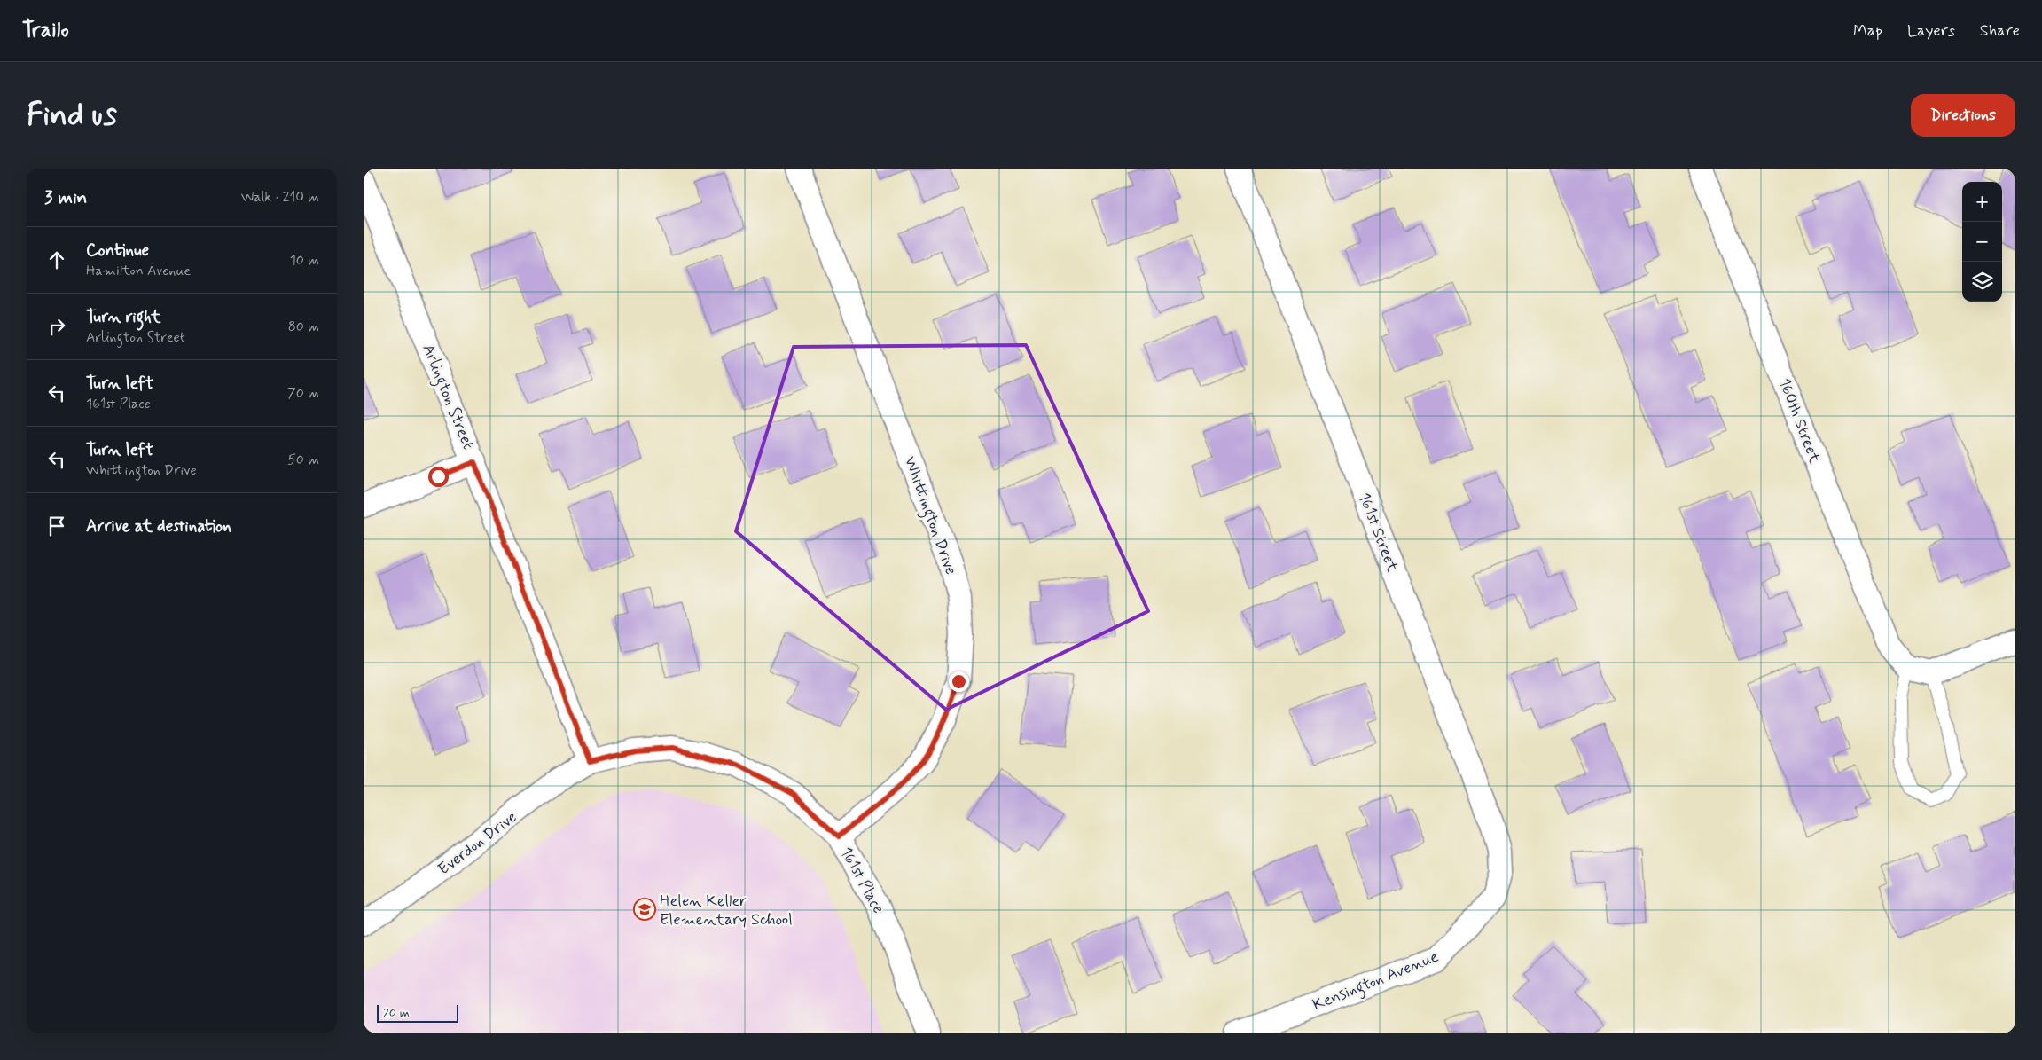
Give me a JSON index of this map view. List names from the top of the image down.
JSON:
{
  "streets": {
    "street": [
      "Arlington Street",
      "160th Street",
      "Whittington Drive",
      "161st Street",
      "Everdon Drive",
      "161st Place",
      "Kensington Avenue"
    ]
  },
  "crossings": [
    ["Arlington Street", "Everdon Drive"],
    ["Arlington Street", "161st Place"],
    ["Whittington Drive", "161st Place"],
    ["161st Street", "Kensington Avenue"],
    ["Everdon Drive", "161st Place"]
  ],
  "places": {
    "school or university": ["Helen Keller Elementary School"]
  },
  "scale_bar": "20 m",
  "page": {
    "header": "Trailo",
    "nav": ["Map", "Layers", "Share"],
    "buttons": "Directions",
    "title": "Find us",
    "heading": ["3 min", "Walk · 210 m"],
    "map_buttons": ["+", "−"],
    "list": [
      ["Continue", "Hamilton Avenue", "10 m"],
      ["Turn right", "Arlington Street", "80 m"],
      ["Turn left", "161st Place", "70 m"],
      ["Turn left", "Whittington Drive", "50 m"],
      "Arrive at destination"
    ],
    "scale": "20 m"
  }
}
